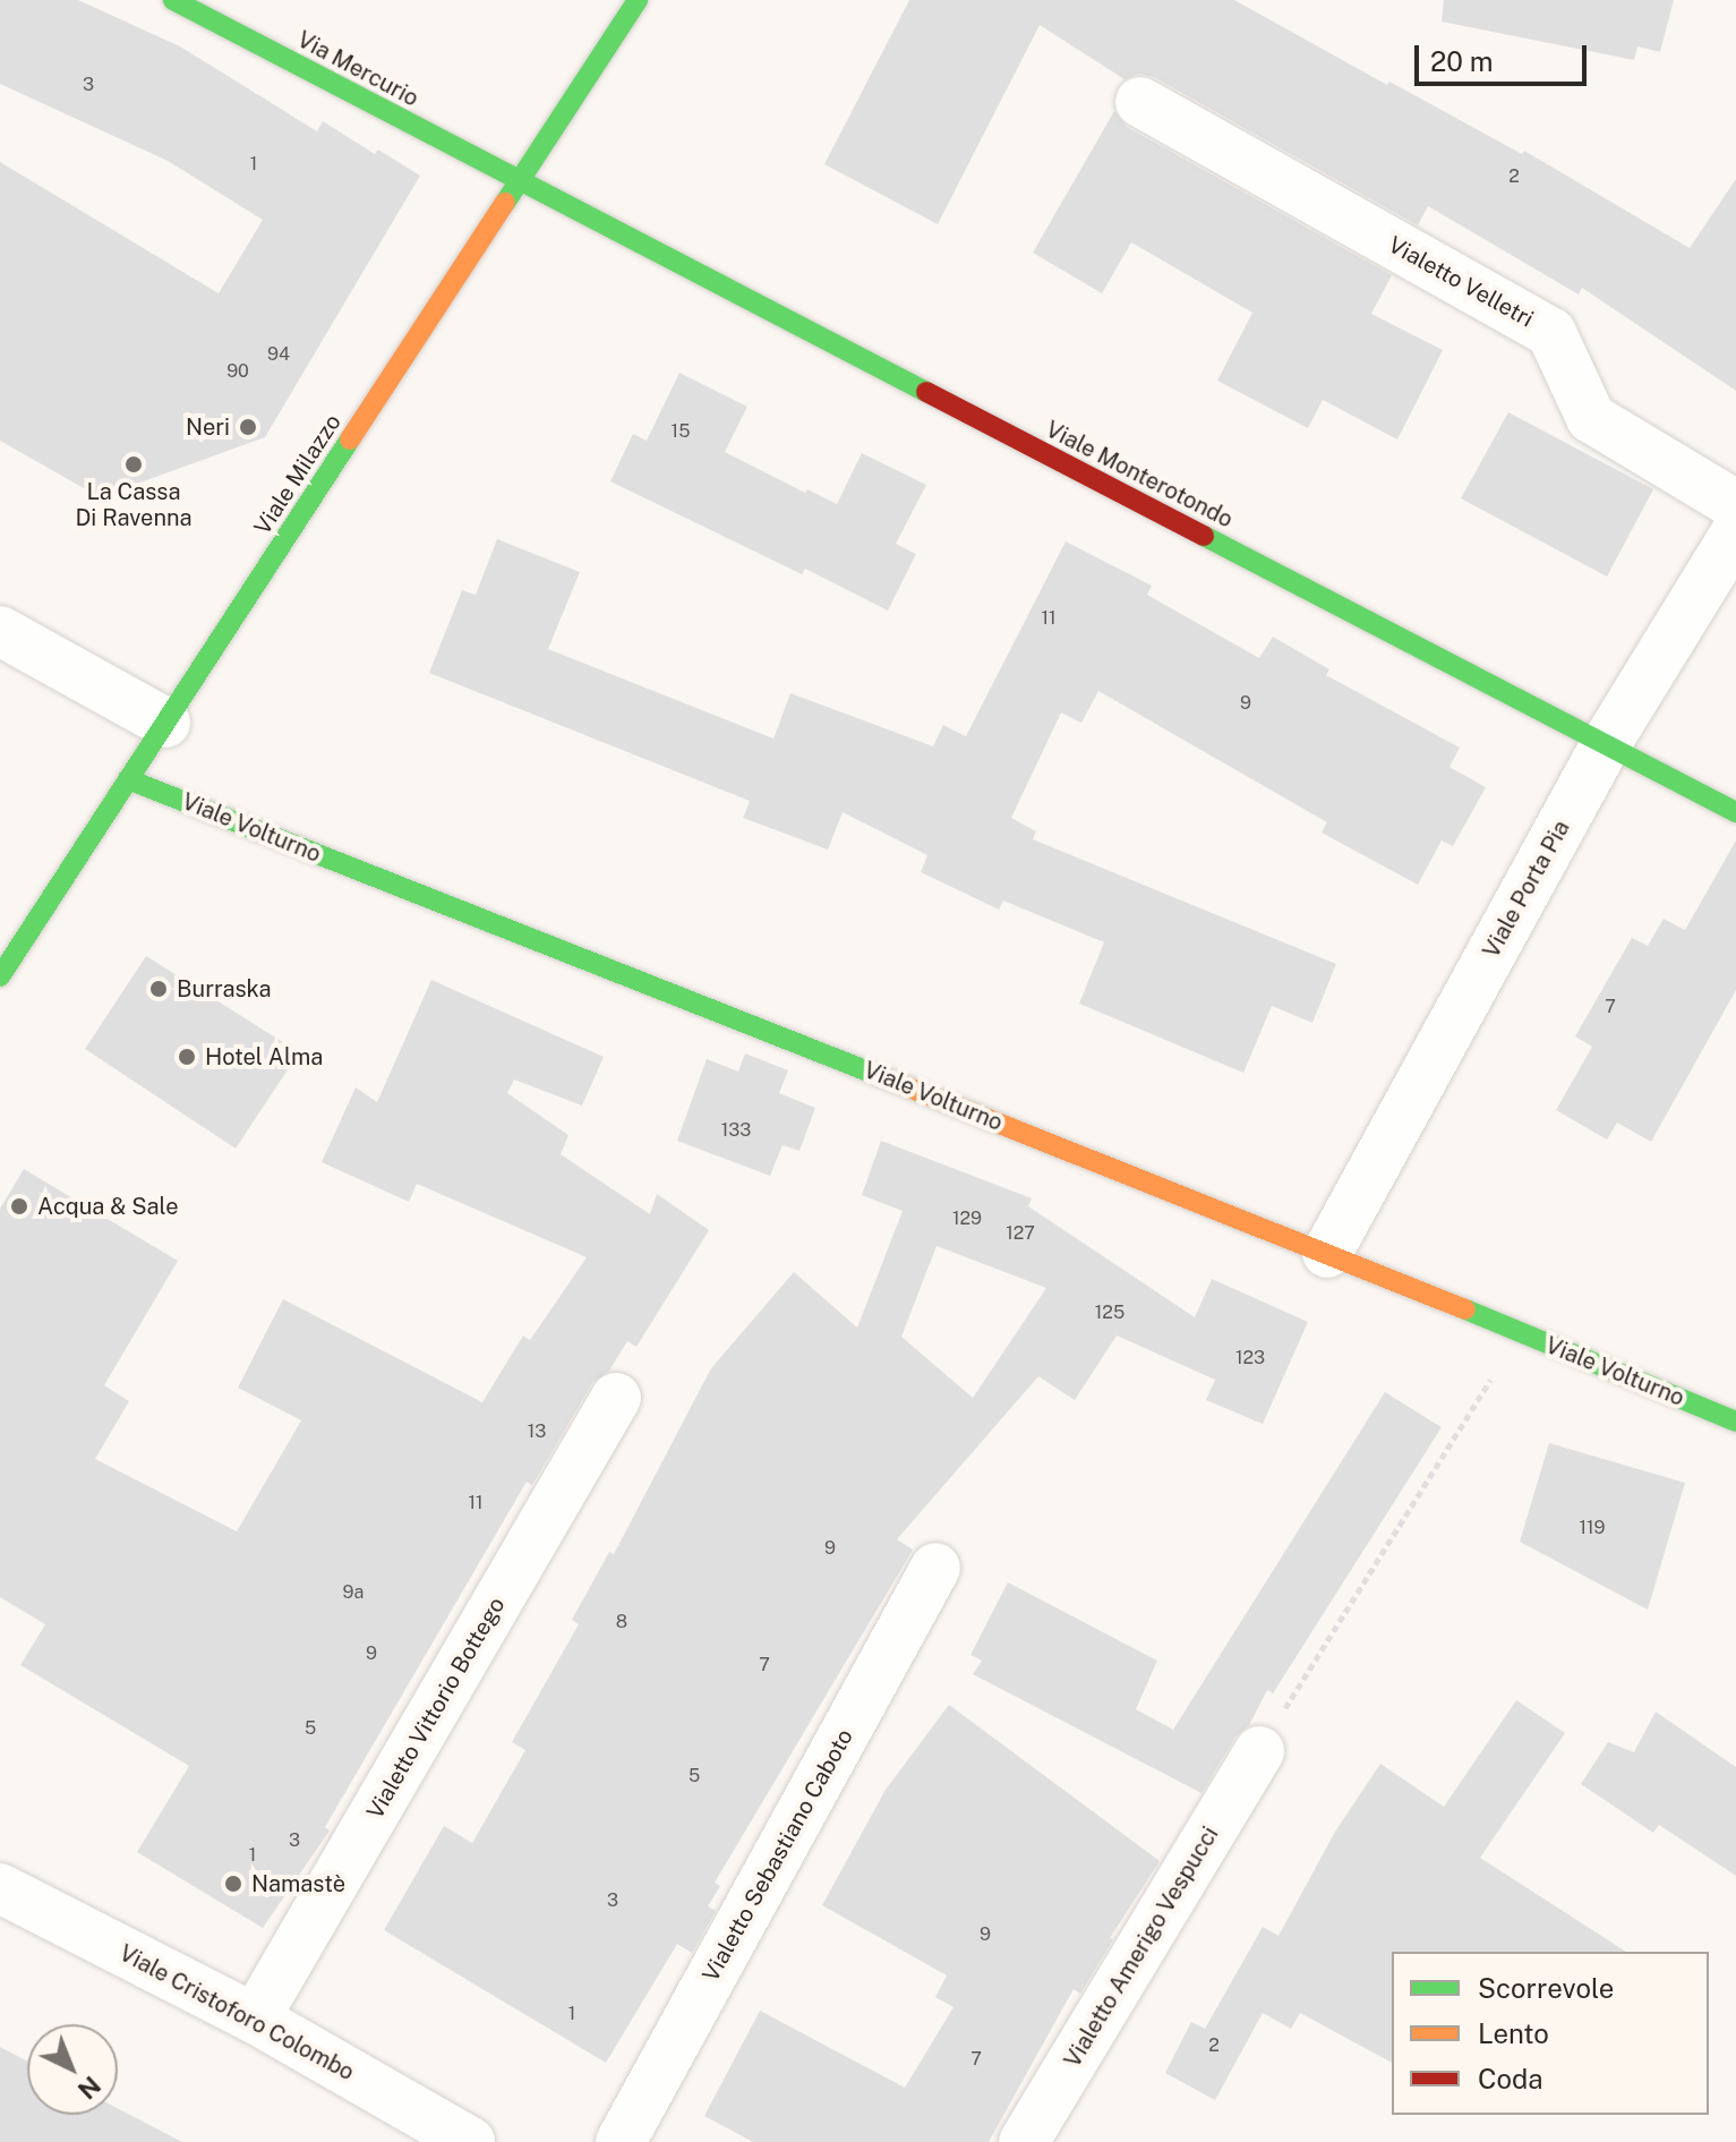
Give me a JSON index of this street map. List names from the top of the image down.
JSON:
{
  "streets": {
    "street": [
      "Via Mercurio",
      "Vialetto Velletri",
      "Viale Milazzo",
      "Viale Monterotondo",
      "Viale Volturno",
      "Viale Porta Pia",
      "Vialetto Vittorio Bottego",
      "Vialetto Sebastiano Caboto",
      "Vialetto Amerigo Vespucci",
      "Viale Cristoforo Colombo"
    ]
  },
  "crossings": [
    ["Via Mercurio", "Viale Milazzo"],
    ["Via Mercurio", "Viale Monterotondo"],
    ["Viale Milazzo", "Viale Monterotondo"],
    ["Viale Milazzo", "Viale Volturno"],
    ["Viale Monterotondo", "Viale Porta Pia"],
    ["Viale Volturno", "Viale Porta Pia"],
    ["Vialetto Vittorio Bottego", "Viale Cristoforo Colombo"]
  ],
  "places": [
    "Neri",
    "La Cassa Di Ravenna",
    "Burraska",
    "Hotel Alma",
    "Acqua & Sale",
    "Namastè"
  ],
  "house_numbers": [
    "3",
    "1",
    "2",
    "94",
    "90",
    "15",
    "11",
    "9",
    "7",
    "133",
    "129",
    "127",
    "125",
    "123",
    "13",
    "11",
    "119",
    "9",
    "9a",
    "8",
    "9",
    "7",
    "5",
    "5",
    "3",
    "1",
    "3",
    "9",
    "1",
    "2",
    "7"
  ],
  "legend": ["Scorrevole", "Lento", "Coda"],
  "scale_bar": "20 m",
  "north": "bottom right"
}
